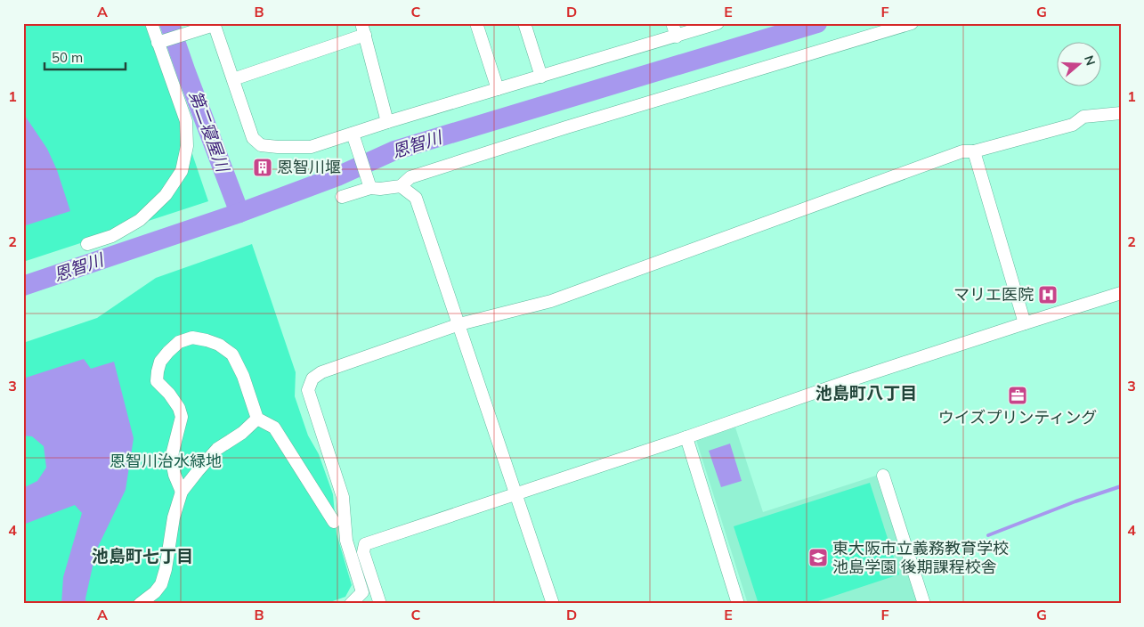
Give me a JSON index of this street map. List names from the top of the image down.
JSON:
{
  "districts": ["池島町八丁目", "池島町七丁目"],
  "water": ["第二寝屋川", "恩智川"],
  "parks": ["恩智川治水緑地"],
  "places": {
    "building": ["恩智川堰"],
    "hospital": ["マリエ医院"],
    "office": ["ウイズプリンティング"],
    "school or university": ["東大阪市立義務教育学校 池島学園 後期課程校舎"]
  },
  "scale_bar": "50 m",
  "north": "right",
  "grid": {
    "columns": [
      "A",
      "B",
      "C",
      "D",
      "E",
      "F",
      "G"
    ],
    "rows": [
      "1",
      "2",
      "3",
      "4"
    ]
  }
}
